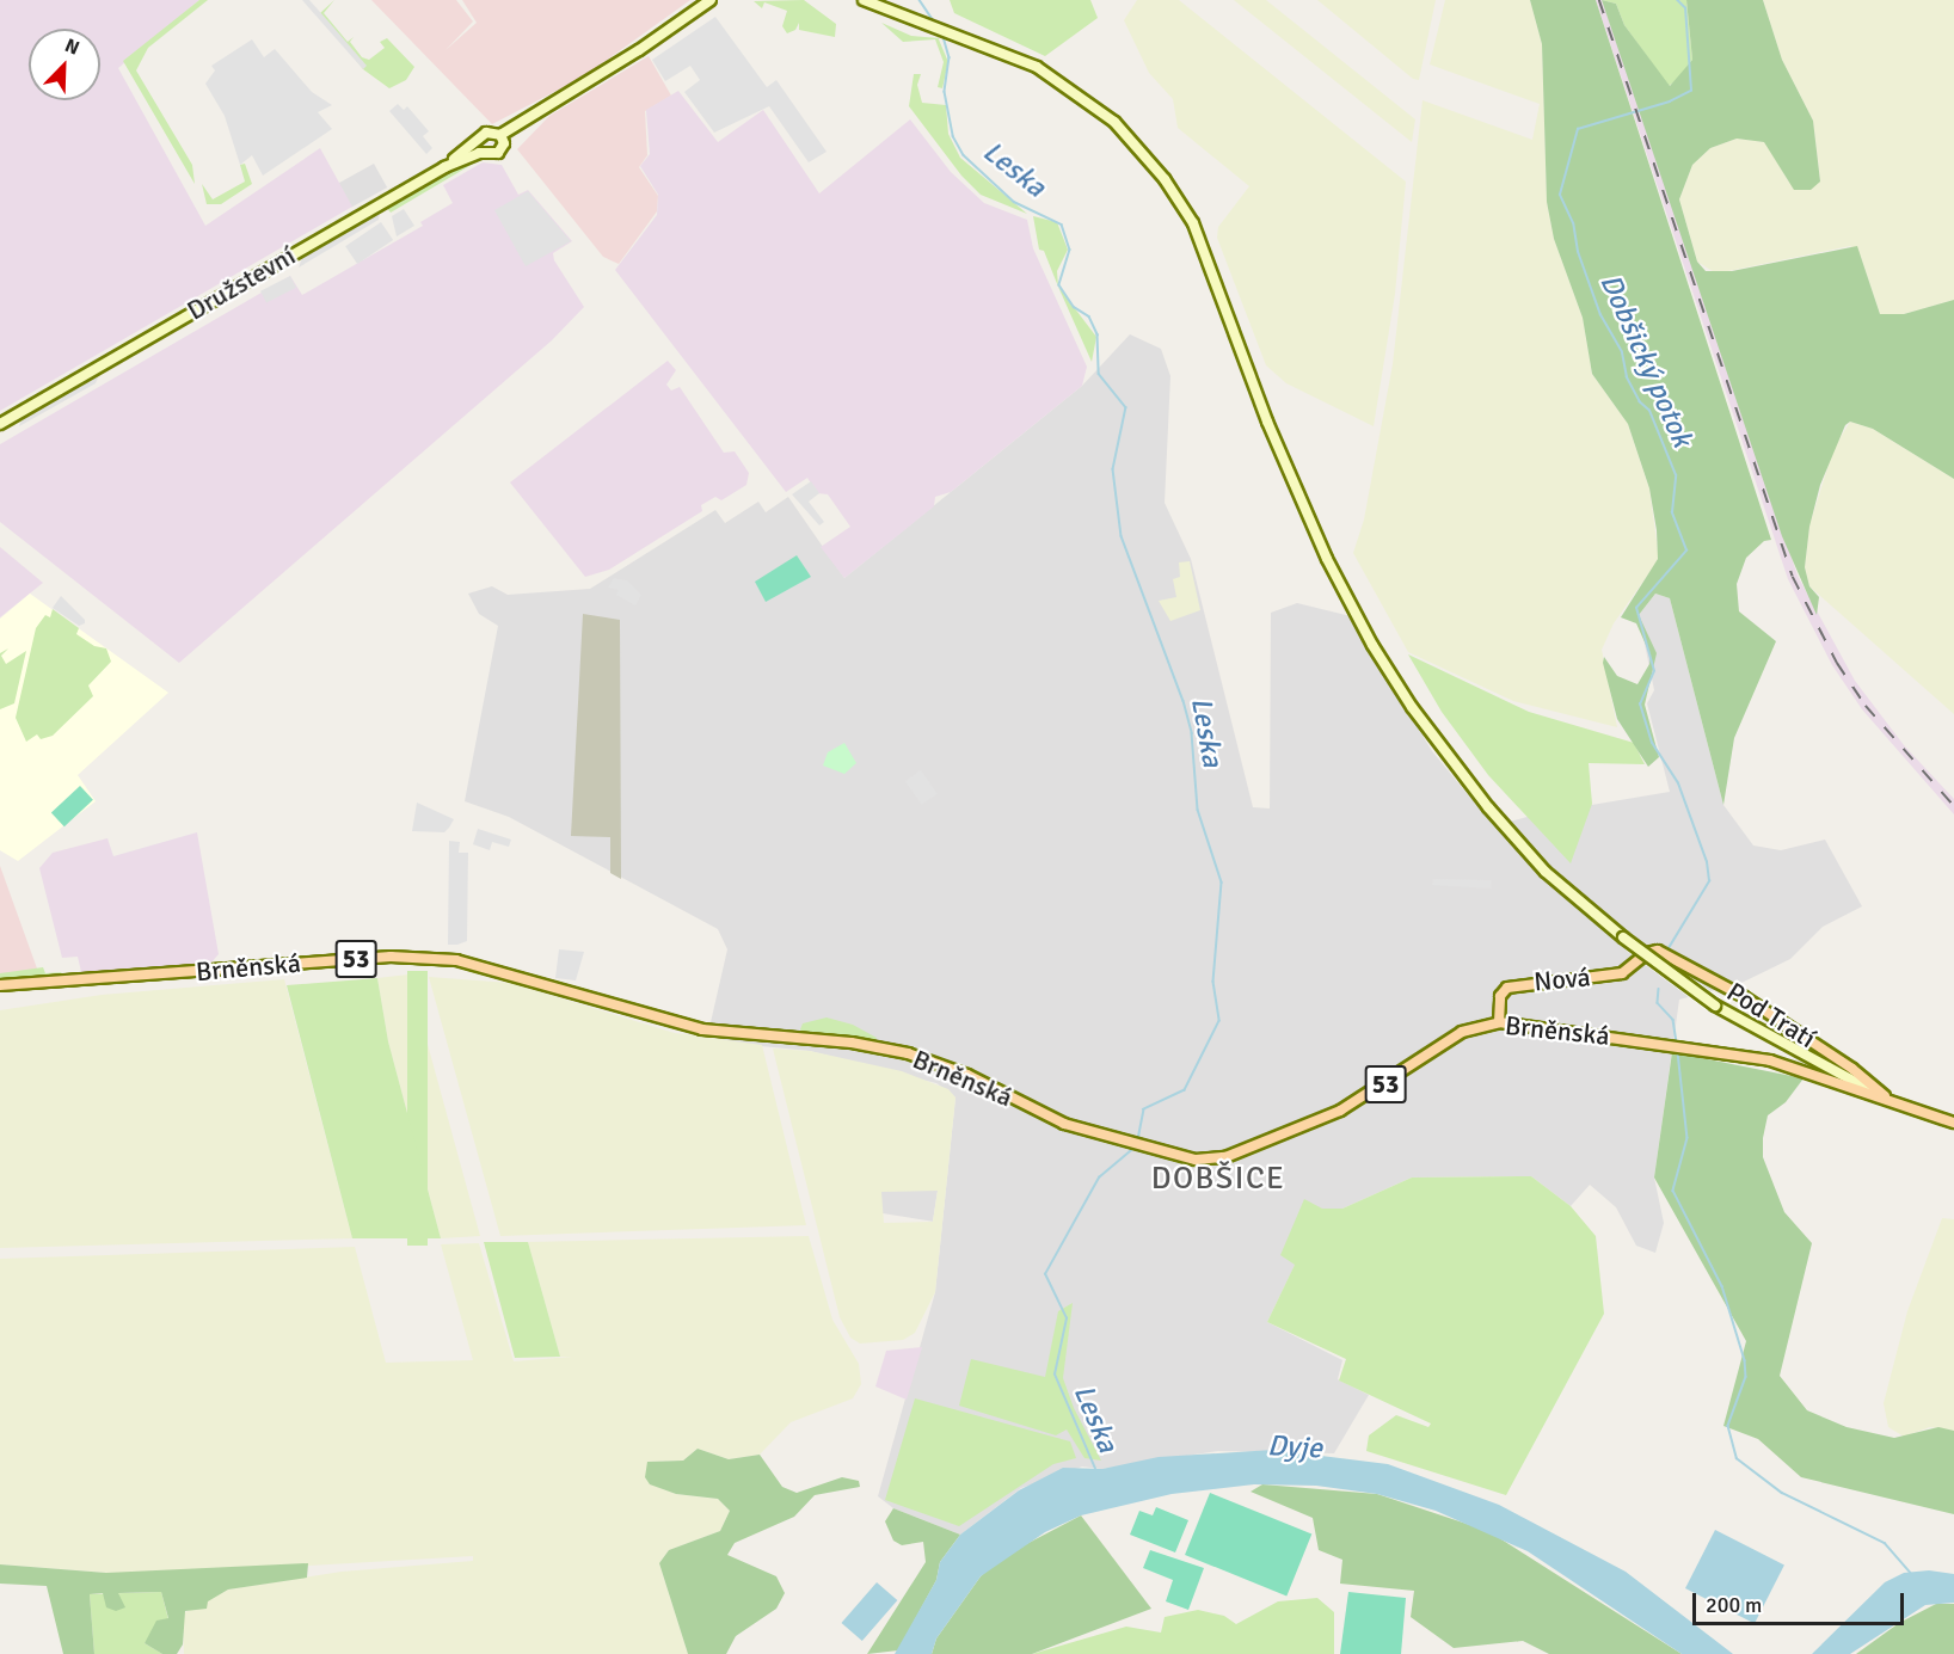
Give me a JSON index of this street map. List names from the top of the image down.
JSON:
{
  "streets": {
    "main road": [
      "Družstevní",
      "53",
      "Brněnská",
      "Nová",
      "Pod Tratí"
    ]
  },
  "crossings": [
    ["53", "Brněnská"],
    ["53", "Pod Tratí"],
    ["Brněnská", "Nová"],
    ["Brněnská", "Pod Tratí"],
    ["Nová", "Pod Tratí"]
  ],
  "districts": ["DOBŠICE"],
  "water": ["Leska", "Dobšický potok", "Dyje"],
  "scale_bar": "200 m",
  "north": "top right"
}
